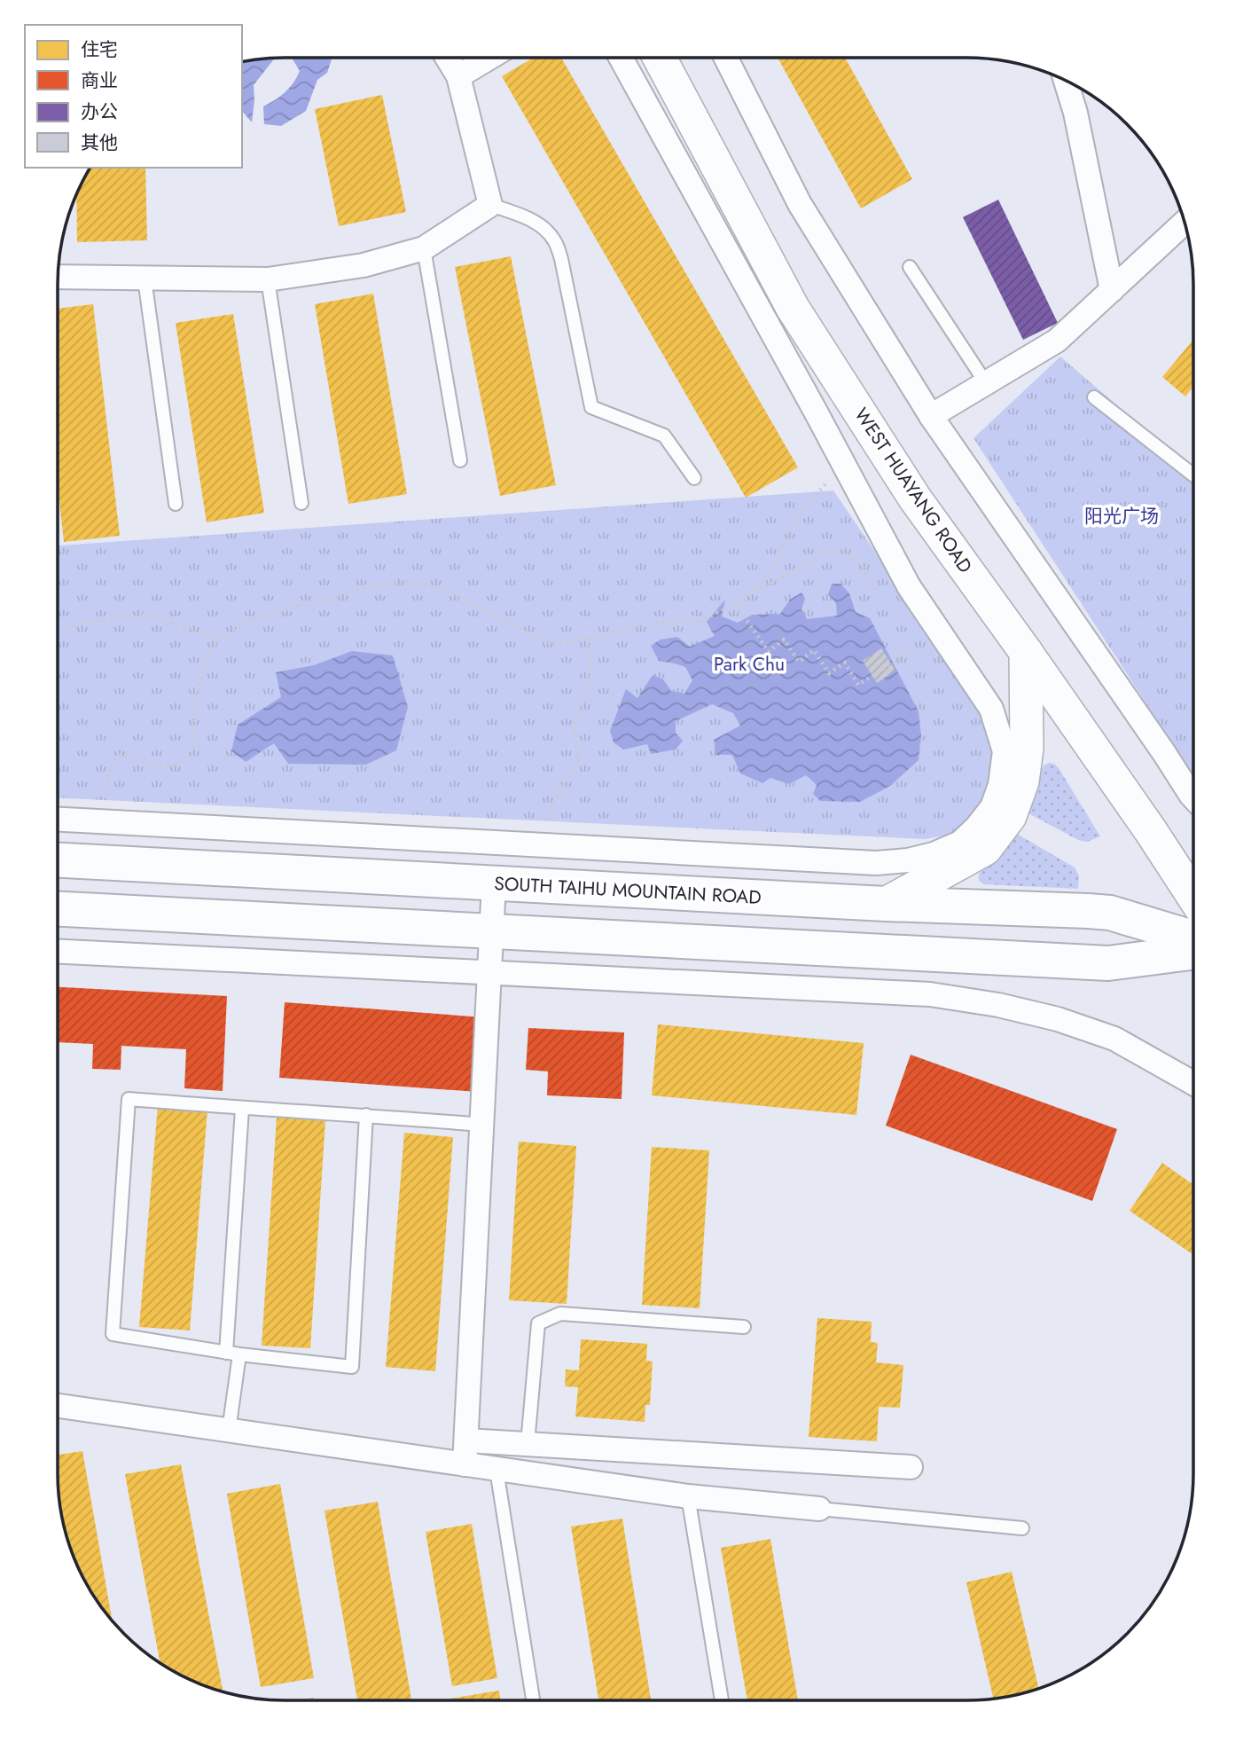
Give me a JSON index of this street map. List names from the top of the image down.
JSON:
{
  "streets": {
    "main road": ["WEST HUAYANG ROAD", "SOUTH TAIHU MOUNTAIN ROAD"]
  },
  "parks": ["阳光广场", "Park Chu"],
  "legend": [
    "住宅",
    "商业",
    "办公",
    "其他"
  ]
}
